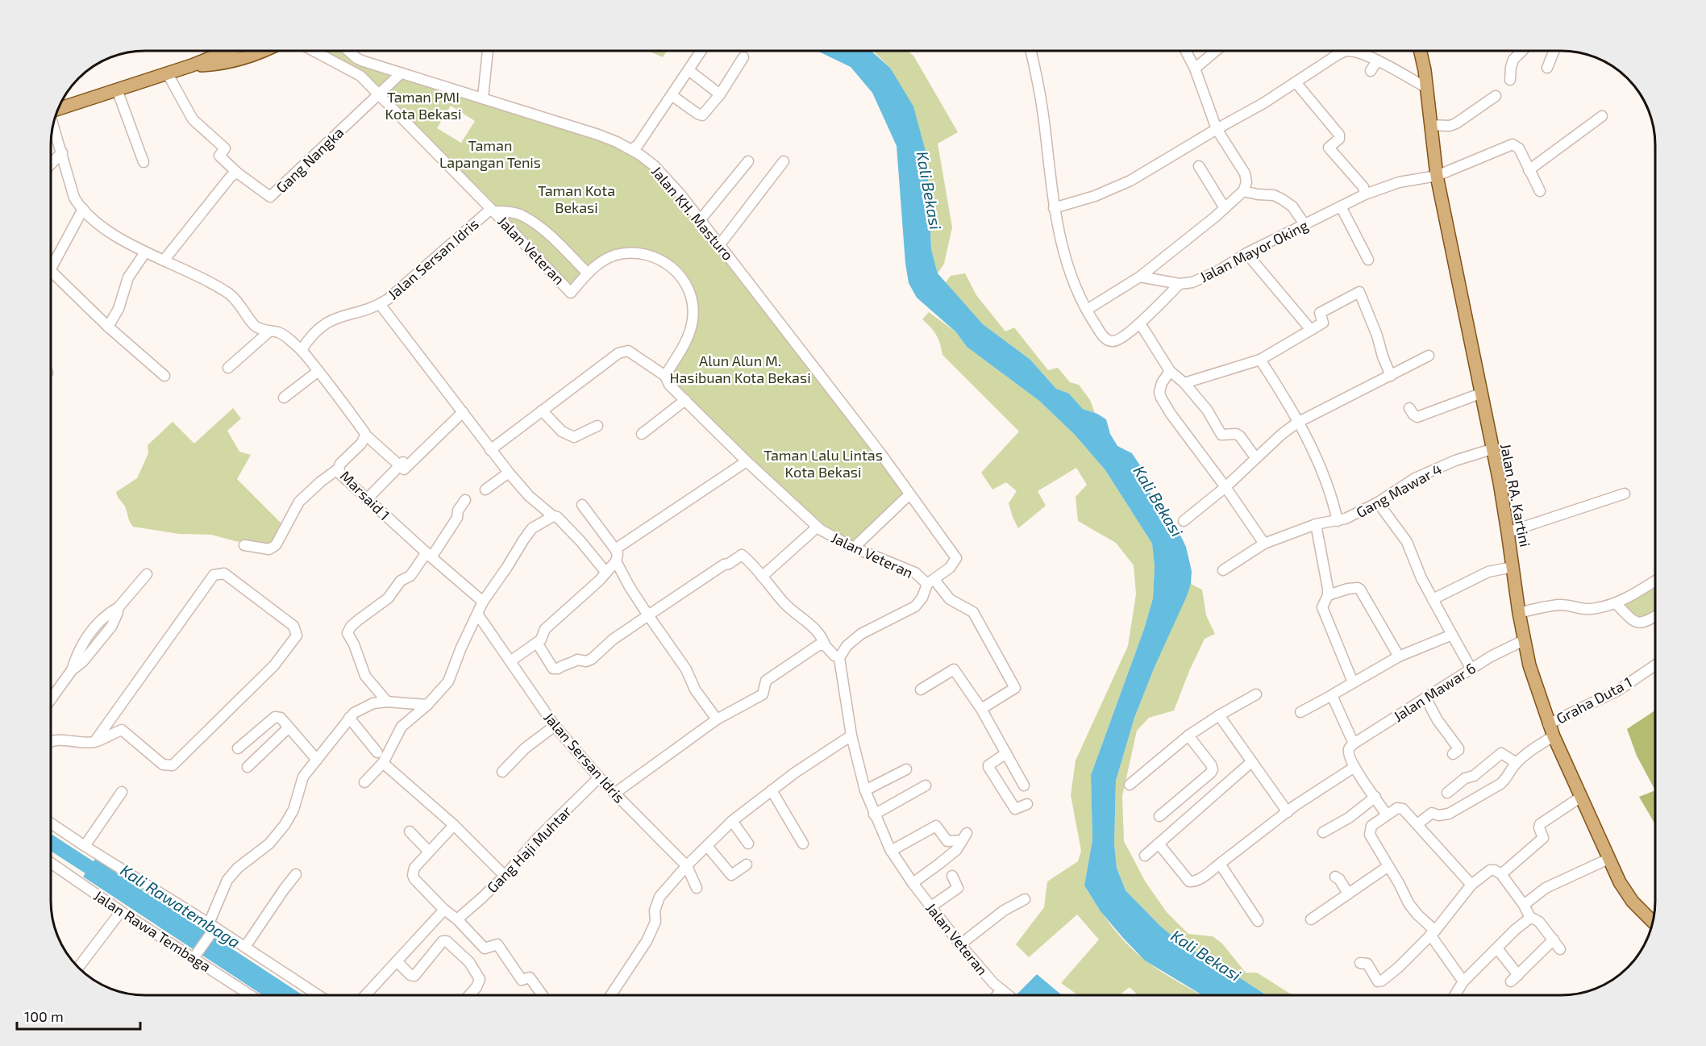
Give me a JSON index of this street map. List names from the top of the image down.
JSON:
{
  "streets": {
    "main road": ["Jalan RA. Kartini"],
    "street": [
      "Gang Nangka",
      "Jalan KH. Masturo",
      "Jalan Veteran",
      "Jalan Mayor Oking",
      "Jalan Sersan Idris",
      "Gang Mawar 4",
      "Marsaid 1",
      "Jalan Mawar 6",
      "Graha Duta 1",
      "Gang Haji Muhtar",
      "Jalan Rawa Tembaga"
    ]
  },
  "crossings": [
    ["Gang Nangka", "Jalan Veteran"],
    ["Jalan KH. Masturo", "Jalan Veteran"],
    ["Jalan Veteran", "Jalan Sersan Idris"],
    ["Jalan Mayor Oking", "Jalan RA. Kartini"],
    ["Jalan Sersan Idris", "Gang Haji Muhtar"],
    ["Gang Mawar 4", "Jalan RA. Kartini"],
    ["Jalan RA. Kartini", "Jalan Mawar 6"],
    ["Jalan RA. Kartini", "Graha Duta 1"]
  ],
  "water": ["Kali Bekasi", "Kali Rawatembaga"],
  "parks": [
    "Taman PMI Kota Bekasi",
    "Taman Lapangan Tenis",
    "Taman Kota Bekasi",
    "Alun Alun M. Hasibuan Kota Bekasi",
    "Taman Lalu Lintas Kota Bekasi"
  ],
  "scale_bar": "100 m"
}
